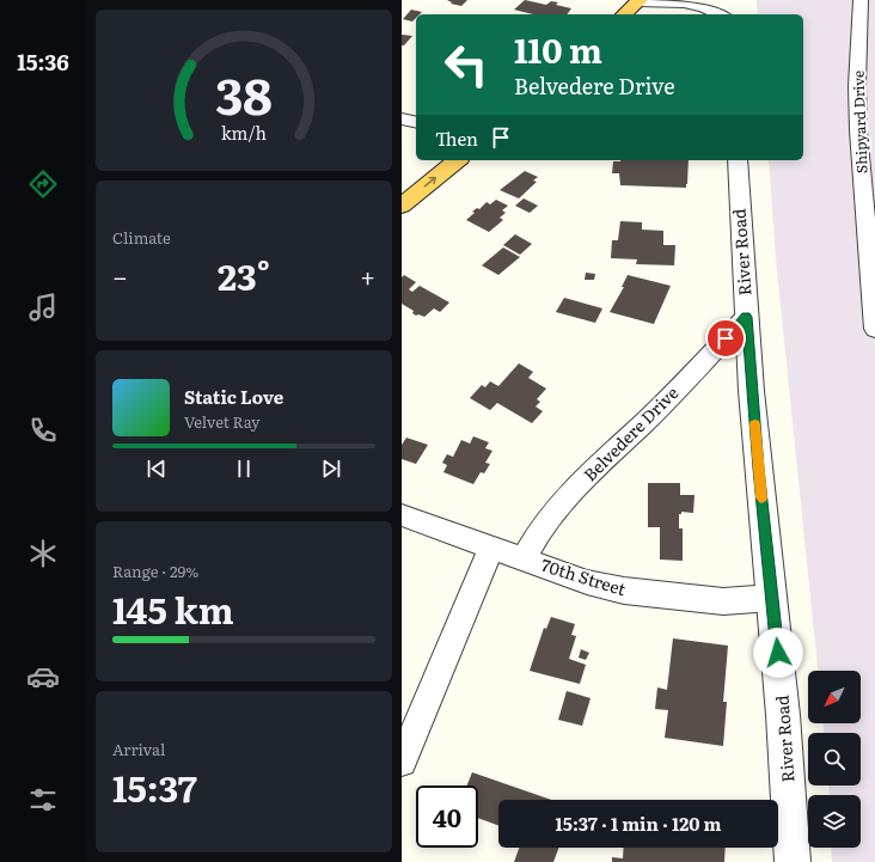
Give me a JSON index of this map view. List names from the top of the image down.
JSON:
{
  "streets": {
    "street": [
      "Shipyard Drive",
      "River Road",
      "Belvedere Drive",
      "70th Street"
    ]
  },
  "crossings": [
    ["River Road", "Belvedere Drive"],
    ["River Road", "70th Street"],
    ["Belvedere Drive", "70th Street"]
  ],
  "north": "bottom left",
  "page": {
    "tabs": "15:36",
    "turn": ["110 m", "Belvedere Drive"],
    "then": "Then",
    "tile": [
      "Climate",
      ["Range · 29%", "145 km"],
      ["Arrival", "15:37"]
    ],
    "heat": ["−", "23°", "+"],
    "song": ["Static Love", "Velvet Ray"],
    "limit": "40",
    "trip": "15:37 · 1 min · 120 m",
    "gauge": ["38", "km/h"]
  }
}
